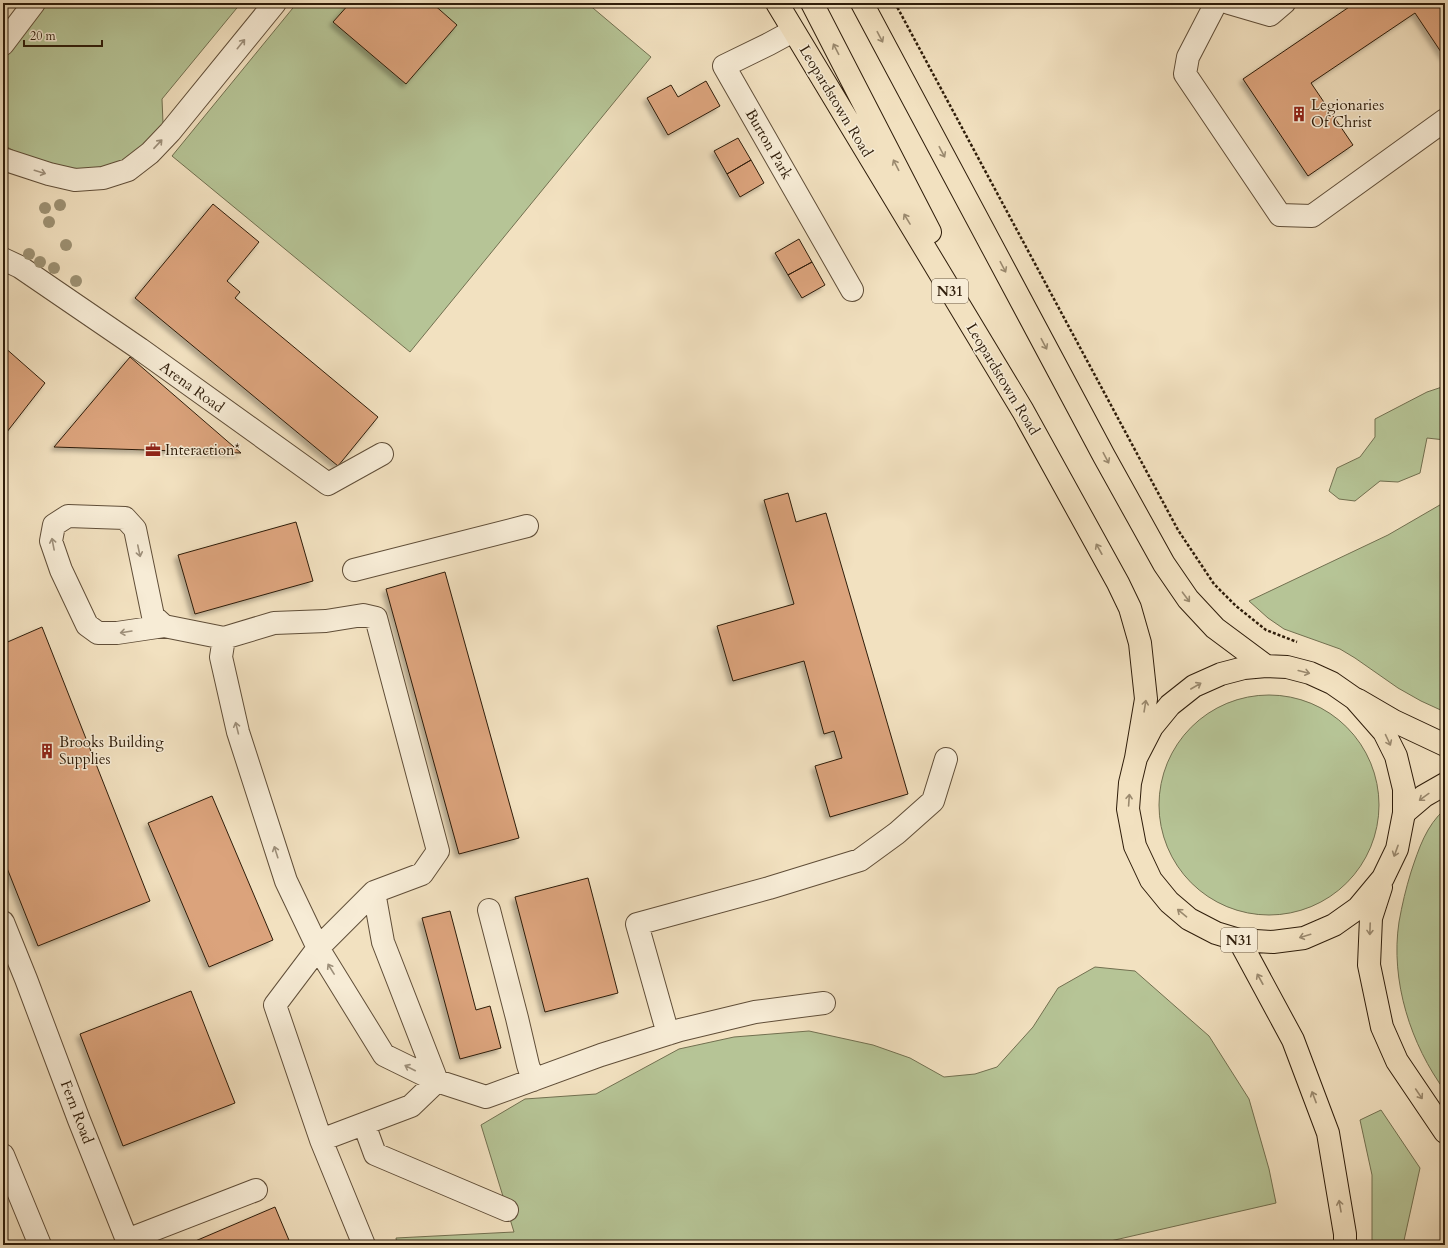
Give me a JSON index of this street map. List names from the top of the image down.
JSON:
{
  "streets": {
    "main road": ["Leopardstown Road", "N31"],
    "street": ["Burton Park", "Arena Road", "Fern Road"]
  },
  "crossings": [
    ["Leopardstown Road", "Burton Park"]
  ],
  "places": {
    "building": ["Legionaries Of Christ", "Brooks Building Supplies"],
    "office": ["Interaction*"]
  },
  "scale_bar": "20 m"
}
